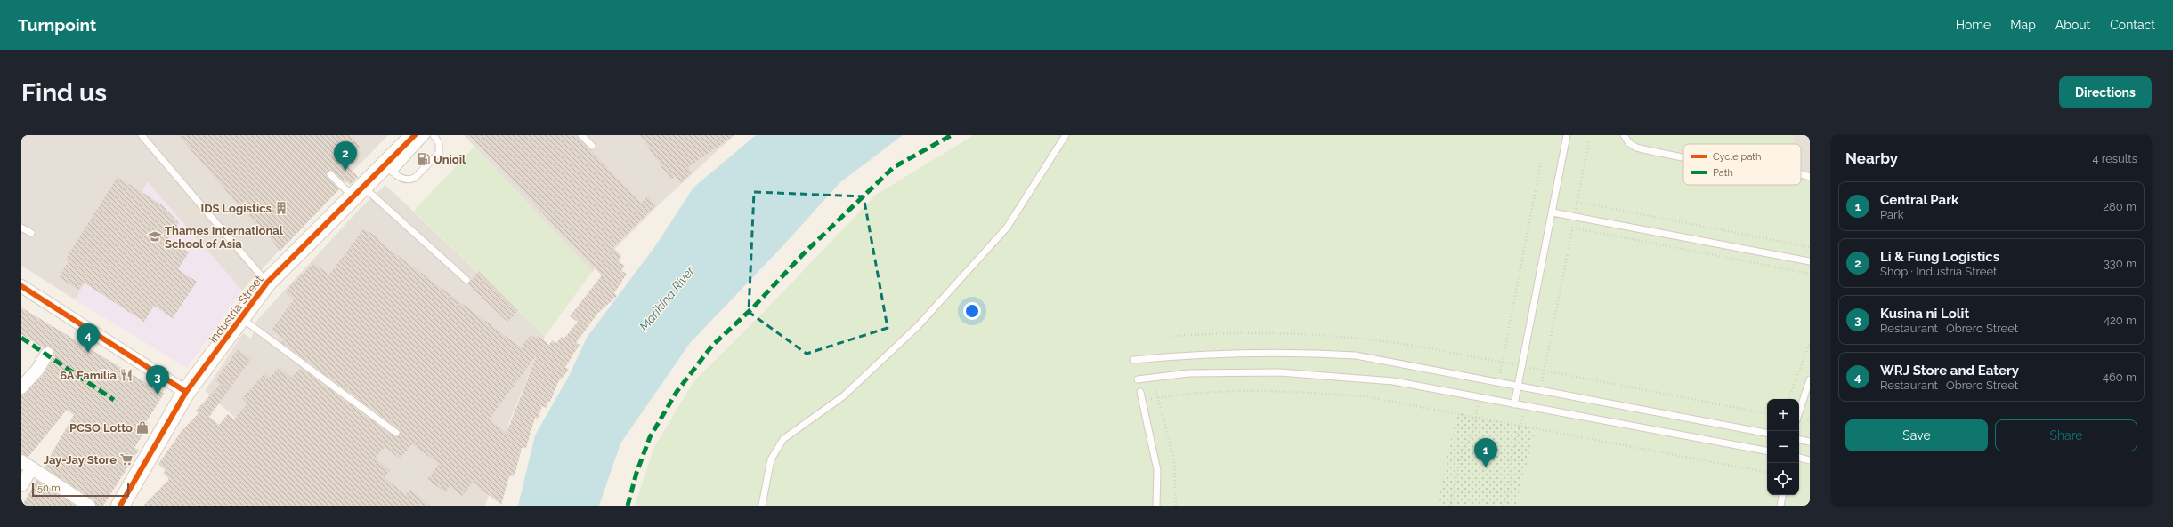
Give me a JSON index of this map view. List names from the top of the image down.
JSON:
{
  "streets": {
    "street": ["Industria Street"]
  },
  "water": ["Marikina River"],
  "places": {
    "fuel station": ["Unioil"],
    "building": ["IDS Logistics"],
    "school or university": ["Thames International School of Asia"],
    "restaurant": ["6A Familia"],
    "shop": ["PCSO Lotto"],
    "supermarket": ["Jay-Jay Store"]
  },
  "legend": ["Cycle path", "Path"],
  "scale_bar": "50 m",
  "page": {
    "header": "Turnpoint",
    "nav": [
      "Home",
      "Map",
      "About",
      "Contact"
    ],
    "buttons": [
      "Directions",
      ["Save", "Share"]
    ],
    "title": "Find us",
    "heading": ["Nearby", "4 results"],
    "pins": [
      "2",
      "4",
      "3",
      "1"
    ],
    "list": [
      {
        "mark": "1",
        "name": "Central Park",
        "note": "Park",
        "value": "280 m"
      },
      {
        "mark": "2",
        "name": "Li & Fung Logistics",
        "note": "Shop · Industria Street",
        "value": "330 m"
      },
      {
        "mark": "3",
        "name": "Kusina ni Lolit",
        "note": "Restaurant · Obrero Street",
        "value": "420 m"
      },
      {
        "mark": "4",
        "name": "WRJ Store and Eatery",
        "note": "Restaurant · Obrero Street",
        "value": "460 m"
      }
    ],
    "map_buttons": ["+", "−"],
    "scale": "50 m"
  }
}
